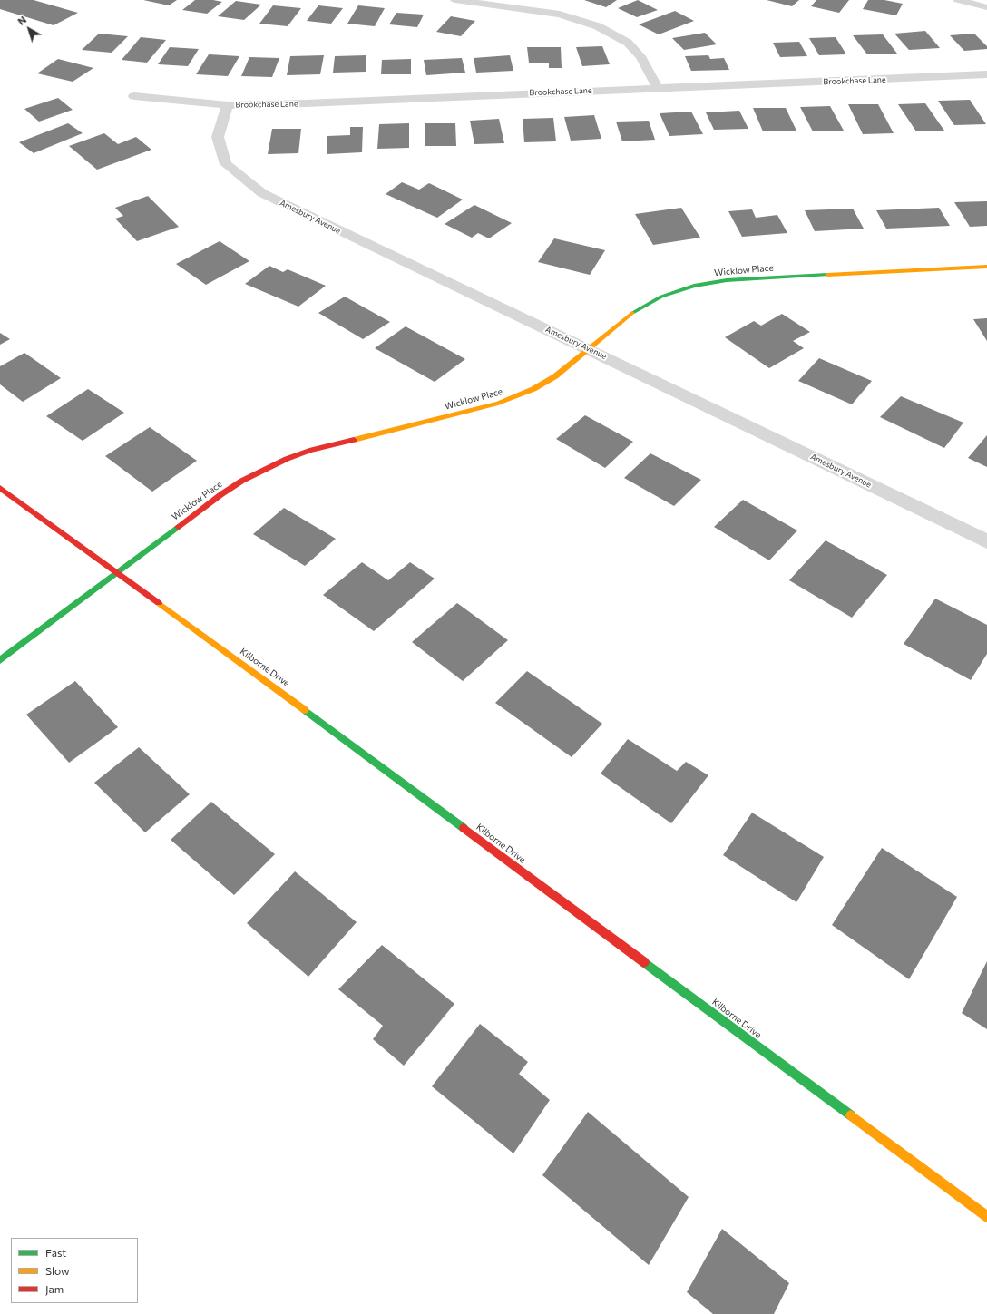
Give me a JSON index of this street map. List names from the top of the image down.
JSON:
{
  "streets": {
    "street": [
      "Brookchase Lane",
      "Amesbury Avenue",
      "Wicklow Place",
      "Kilborne Drive"
    ]
  },
  "crossings": [
    ["Brookchase Lane", "Amesbury Avenue"],
    ["Amesbury Avenue", "Wicklow Place"],
    ["Wicklow Place", "Kilborne Drive"]
  ],
  "legend": ["Fast", "Slow", "Jam"],
  "north": "top left"
}
